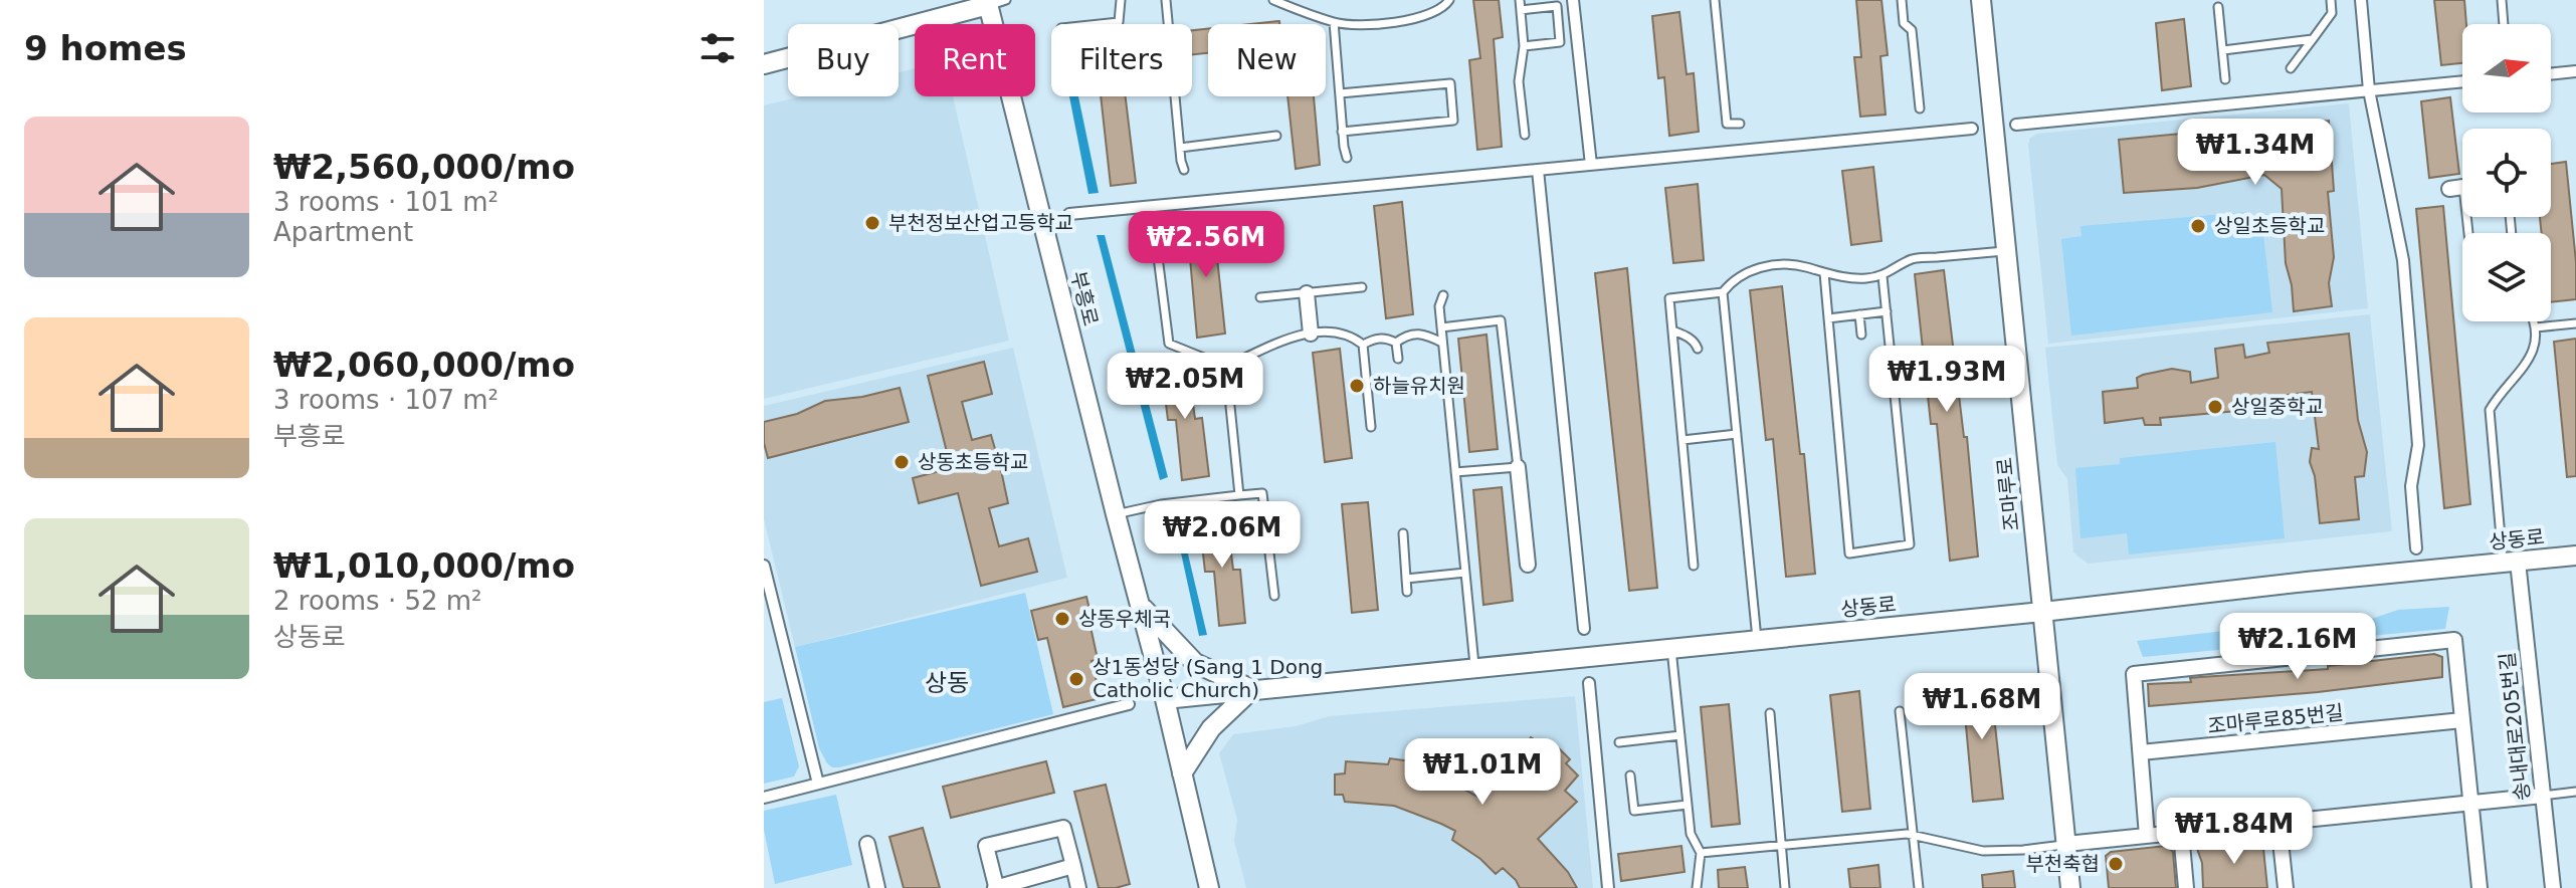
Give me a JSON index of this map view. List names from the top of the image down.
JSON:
{
  "streets": {
    "street": [
      "부흥로",
      "조마루로",
      "상동로",
      "조마루로85번길",
      "송내대로205번길"
    ]
  },
  "crossings": [
    ["부흥로", "상동로"],
    ["조마루로", "상동로"],
    ["상동로", "송내대로205번길"]
  ],
  "districts": ["상동"],
  "places": [
    "부천정보산업고등학교",
    "상일초등학교",
    "하늘유치원",
    "상일중학교",
    "상동초등학교",
    "상동우체국",
    "상1동성당 (Sang 1 Dong Catholic Church)",
    "부천축협"
  ],
  "north": "right",
  "page": {
    "heading": "9 homes",
    "chip": [
      "Buy",
      "Rent",
      "Filters",
      "New"
    ],
    "list": [
      {
        "name": "₩2,560,000/mo",
        "note": "3 rooms · 101 m² · Apartment"
      },
      {
        "name": "₩2,060,000/mo",
        "note": "3 rooms · 107 m² · 부흥로"
      },
      {
        "name": "₩1,010,000/mo",
        "note": "2 rooms · 52 m² · 상동로"
      }
    ],
    "price": [
      "₩1.34M",
      "₩2.56M",
      "₩1.93M",
      "₩2.05M",
      "₩2.06M",
      "₩2.16M",
      "₩1.68M",
      "₩1.01M",
      "₩1.84M"
    ]
  }
}
